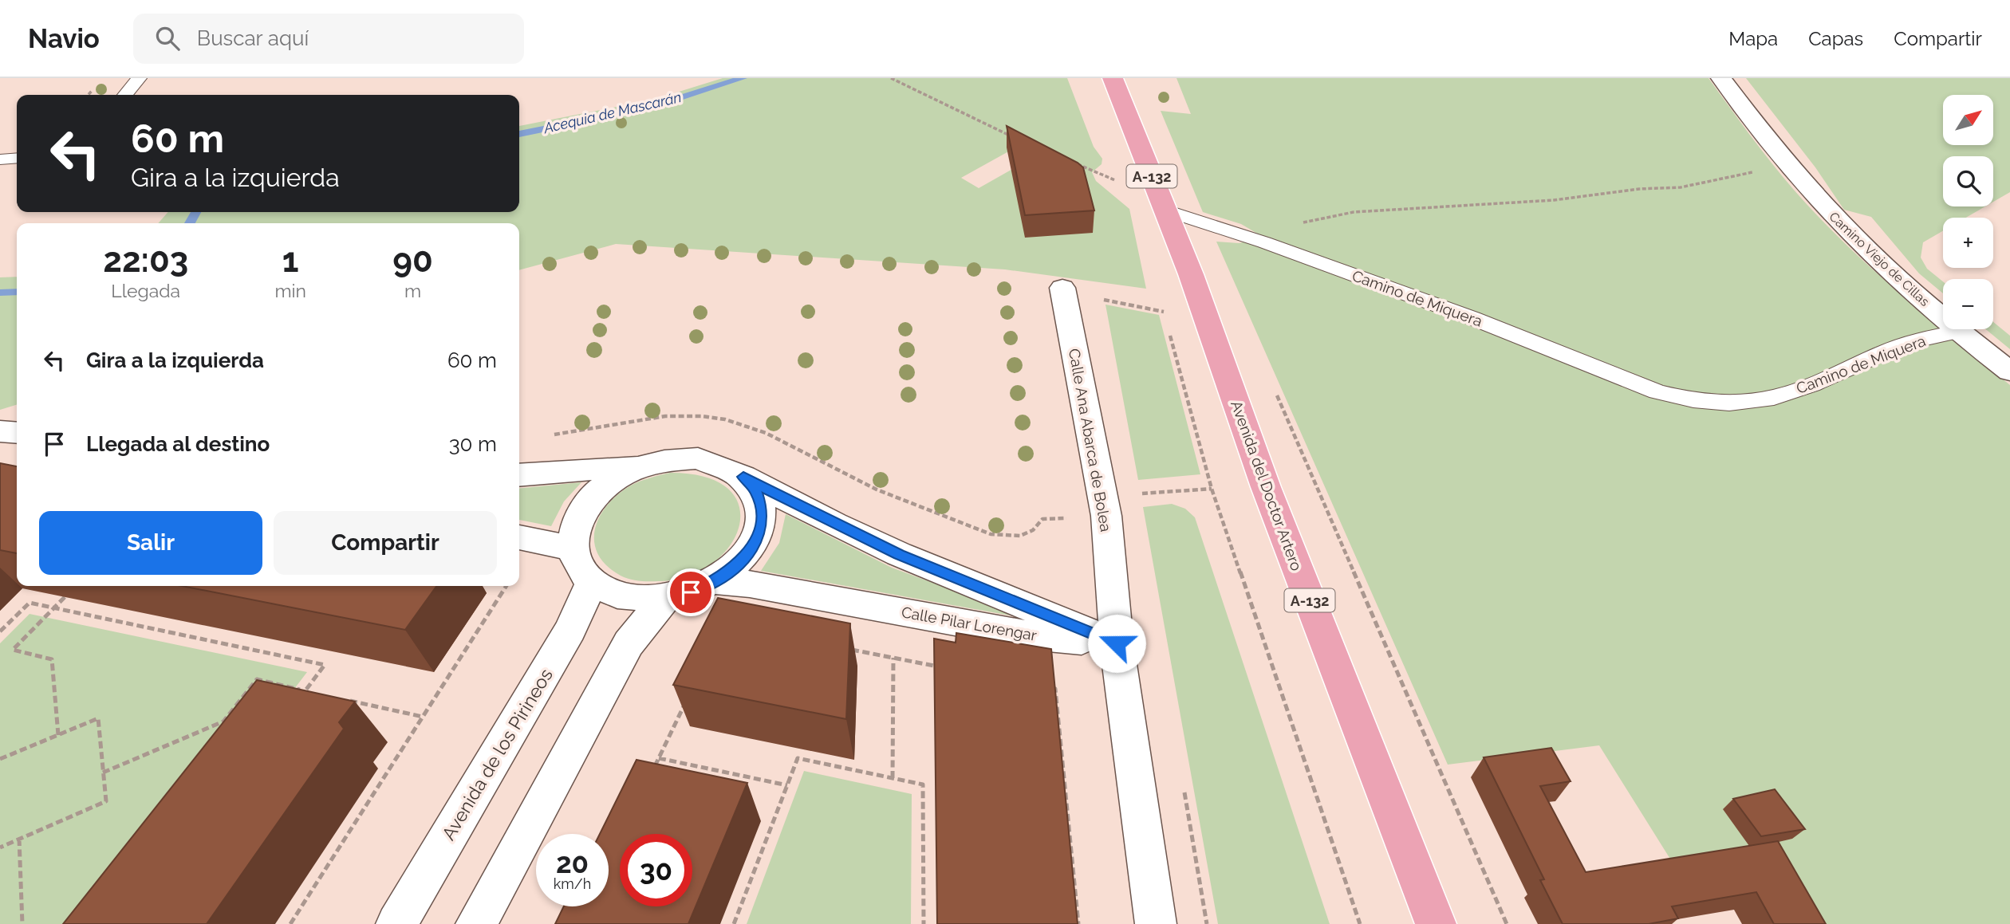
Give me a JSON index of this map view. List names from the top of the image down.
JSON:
{
  "streets": {
    "main road": ["A-132", "Avenida del Doctor Artero"],
    "street": [
      "Camino Viejo de Cillas",
      "Calle Ana Abarca de Bolea",
      "Calle Pilar Lorengar",
      "Avenida de los Pirineos"
    ],
    "lane": ["Camino de Miquera"]
  },
  "crossings": [
    ["Camino Viejo de Cillas", "Camino de Miquera"],
    ["Camino de Miquera", "Avenida del Doctor Artero"],
    ["Calle Ana Abarca de Bolea", "Calle Pilar Lorengar"],
    ["Calle Pilar Lorengar", "Avenida de los Pirineos"]
  ],
  "water": ["Acequia de Mascarán"],
  "north": "top right",
  "page": {
    "header": "Navio",
    "search": "Buscar aquí",
    "nav": ["Mapa", "Capas", "Compartir"],
    "map_buttons": ["+", "−"],
    "turn": ["60 m", "Gira a la izquierda"],
    "eta": [
      "22:03",
      "Llegada",
      "1",
      "min",
      "90",
      "m"
    ],
    "list": [
      {
        "name": "Gira a la izquierda",
        "value": "60 m"
      },
      {
        "name": "Llegada al destino",
        "value": "30 m"
      }
    ],
    "buttons": ["Salir", "Compartir"],
    "speed": "20 km/h",
    "limit": "30"
  }
}
